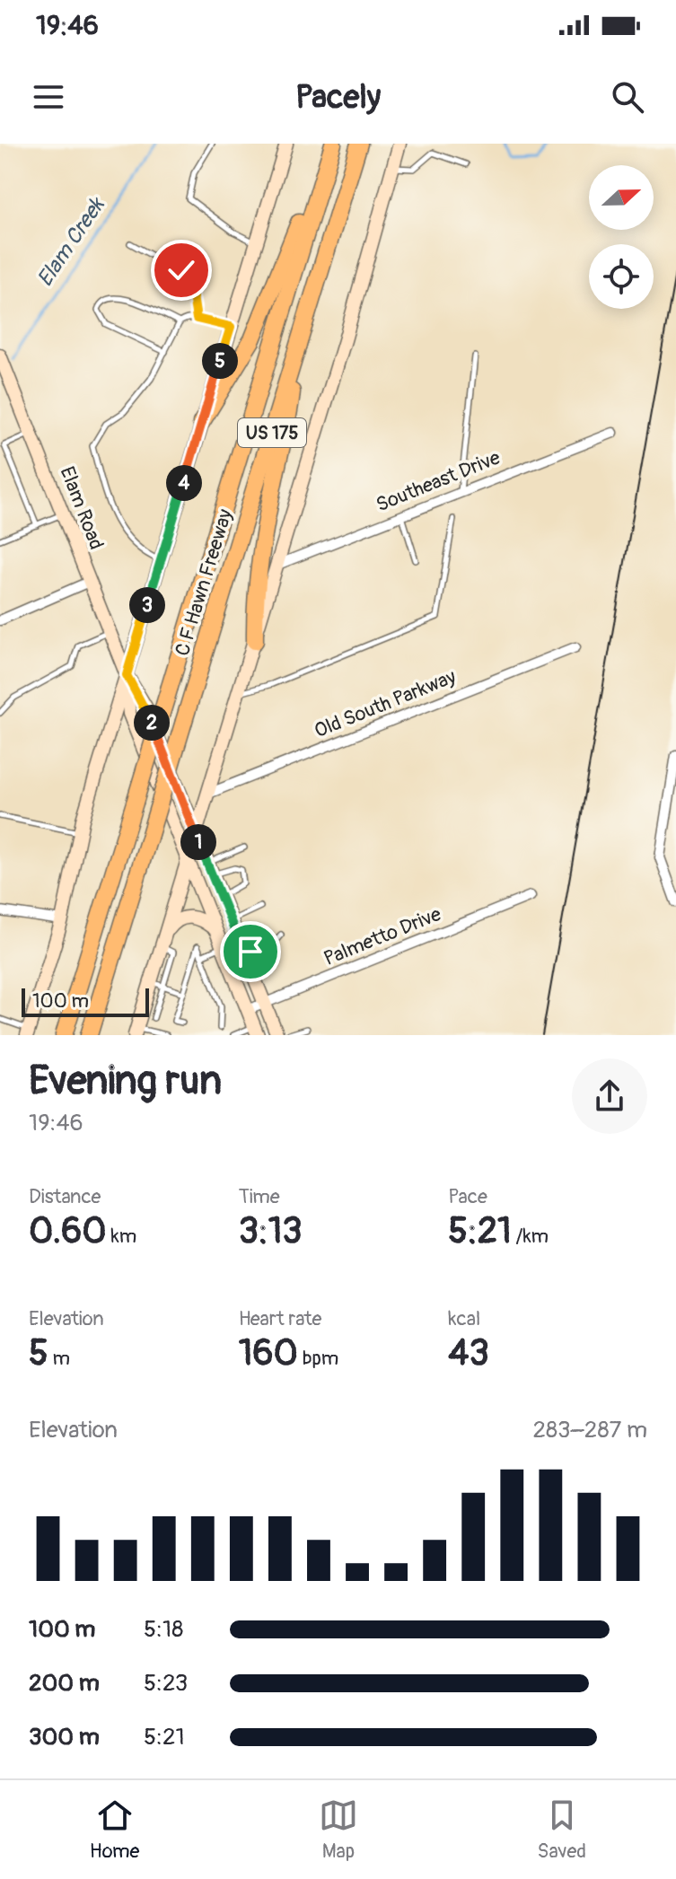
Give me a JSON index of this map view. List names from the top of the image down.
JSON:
{
  "streets": {
    "highway": ["US 175", "C F Hawn Freeway"],
    "main road": ["Elam Road"],
    "street": ["Southeast Drive", "Old South Parkway", "Palmetto Drive"]
  },
  "crossings": [
    ["Elam Road", "Palmetto Drive"]
  ],
  "water": ["Elam Creek"],
  "scale_bar": "100 m",
  "north": "right",
  "page": {
    "status": "19:46",
    "header": "Pacely",
    "pins": [
      "5",
      "4",
      "3",
      "2",
      "1"
    ],
    "scale": "100 m",
    "heading": ["Evening run", "19:46"],
    "stats": [
      ["Distance", "0.60 km"],
      ["Time", "3:13"],
      ["Pace", "5:21 /km"],
      ["Elevation", "5 m"],
      ["Heart rate", "160 bpm"],
      ["kcal", "43"]
    ],
    "chart": ["Elevation", "283–287 m"],
    "list": [
      {
        "name": "100 m",
        "note": "5:18"
      },
      {
        "name": "200 m",
        "note": "5:23"
      },
      {
        "name": "300 m",
        "note": "5:21"
      }
    ],
    "tabs": ["Home", "Map", "Saved"]
  }
}
